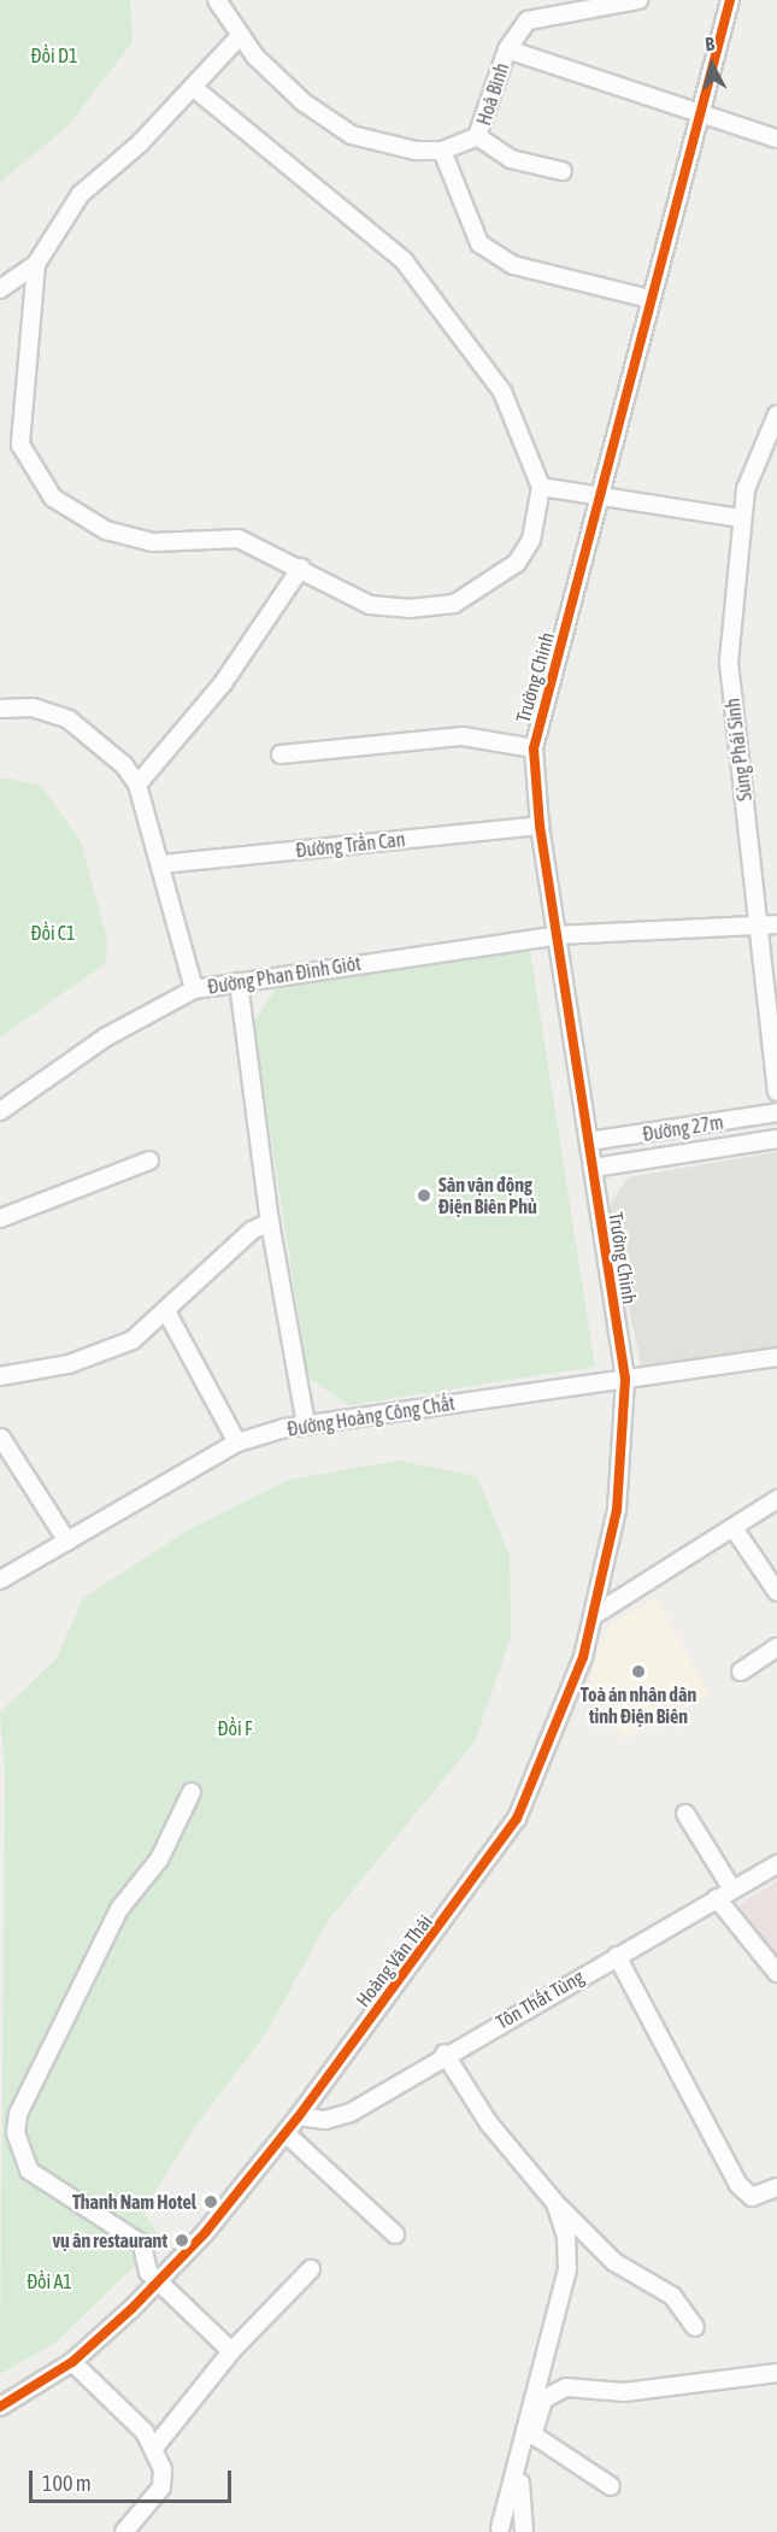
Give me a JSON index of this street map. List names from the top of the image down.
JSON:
{
  "streets": {
    "street": [
      "Hoà Bình",
      "Trường Chinh",
      "Sùng Phái Sinh",
      "Đường Trần Can",
      "Đường Phan Đình Giót",
      "Đường 27m",
      "Đường Hoàng Công Chất",
      "Hoàng Văn Thái",
      "Tôn Thất Tùng"
    ]
  },
  "crossings": [
    ["Trường Chinh", "Đường Trần Can"],
    ["Trường Chinh", "Đường Phan Đình Giót"],
    ["Trường Chinh", "Đường 27m"],
    ["Trường Chinh", "Đường Hoàng Công Chất"],
    ["Trường Chinh", "Hoàng Văn Thái"],
    ["Sùng Phái Sinh", "Đường Phan Đình Giót"],
    ["Đường Hoàng Công Chất", "Hoàng Văn Thái"],
    ["Hoàng Văn Thái", "Tôn Thất Tùng"]
  ],
  "parks": [
    "Đồi D1",
    "Đồi C1",
    "Đồi F",
    "Đồi A1"
  ],
  "places": [
    "Sân vận động Điện Biên Phủ",
    "Toà án nhân dân tỉnh Điện Biên",
    "Thanh Nam Hotel",
    "vụ ân restaurant"
  ],
  "scale_bar": "100 m",
  "north": "top"
}
